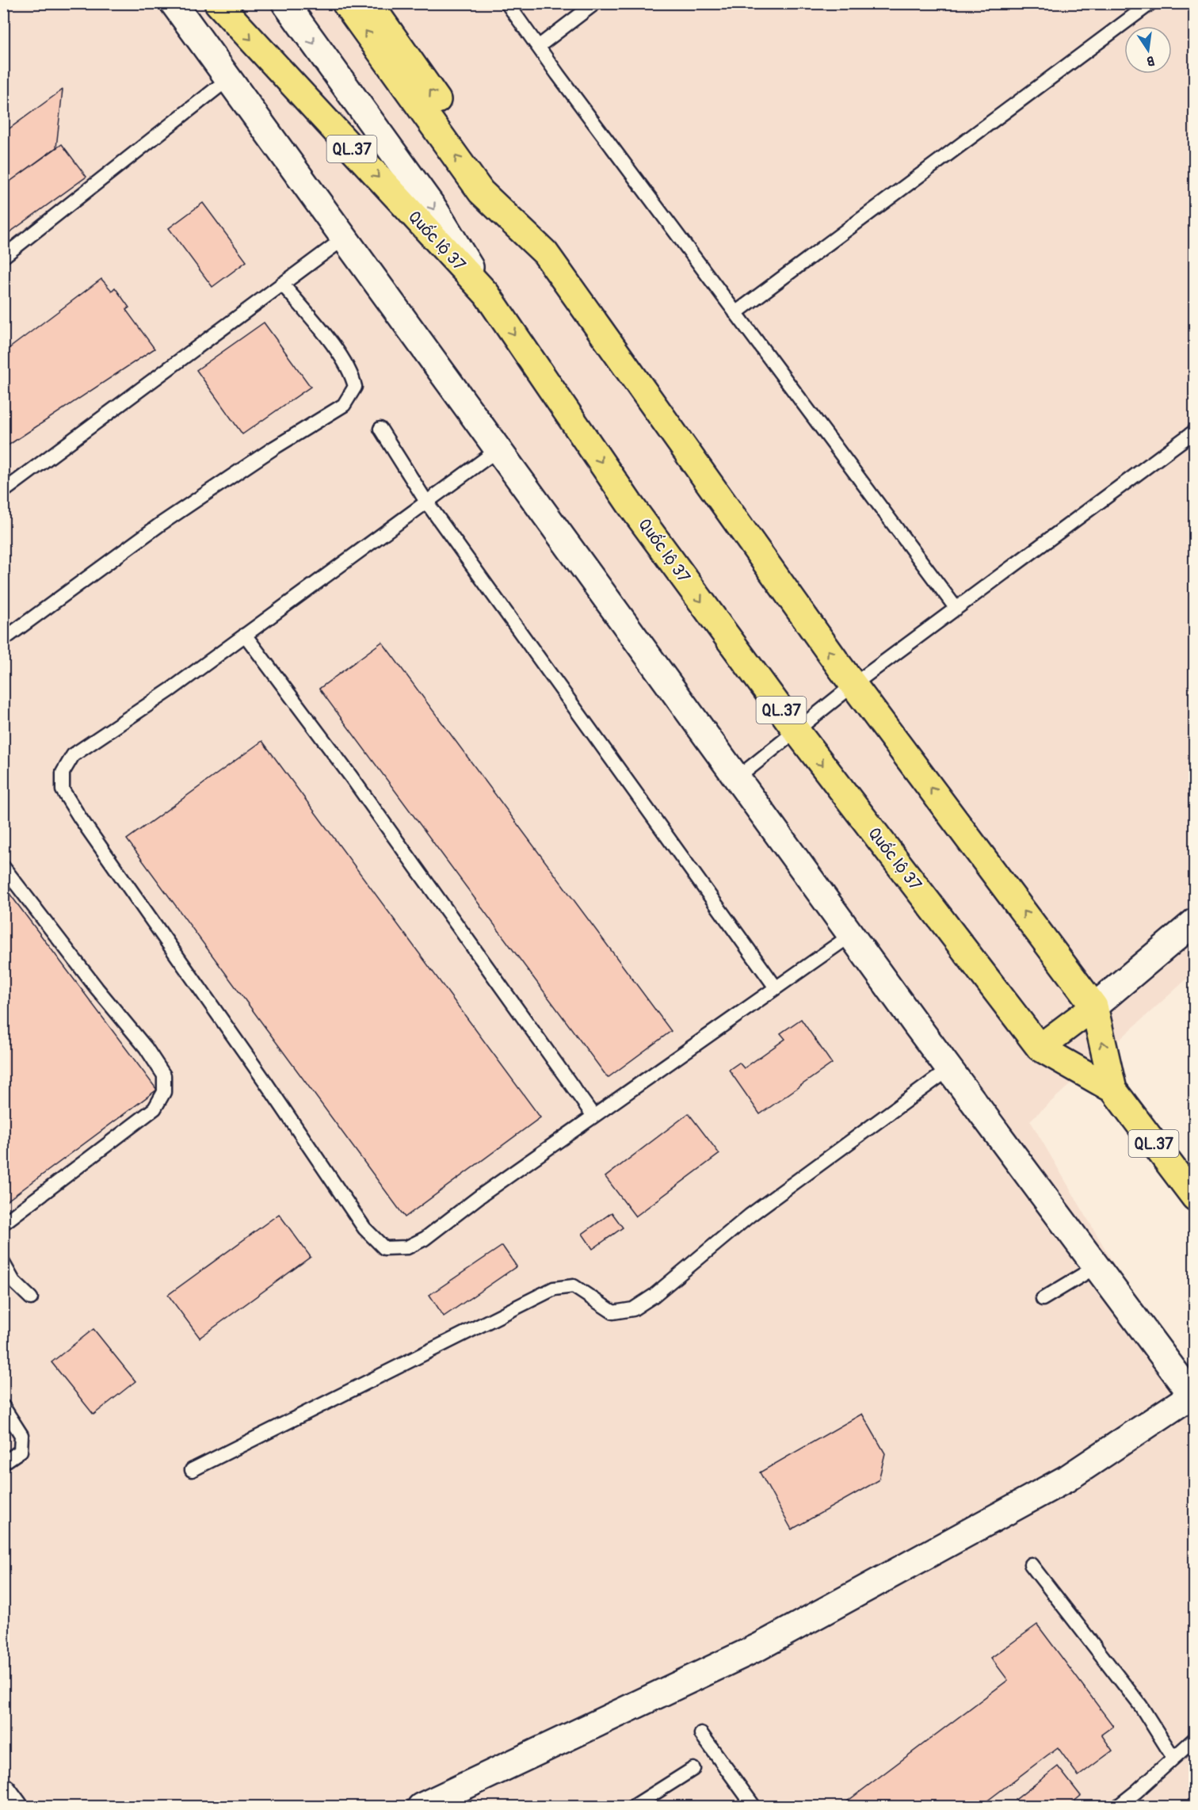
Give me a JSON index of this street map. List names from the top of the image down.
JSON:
{
  "streets": {
    "highway": ["QL.37", "Quốc lộ 37"]
  },
  "north": "bottom"
}
